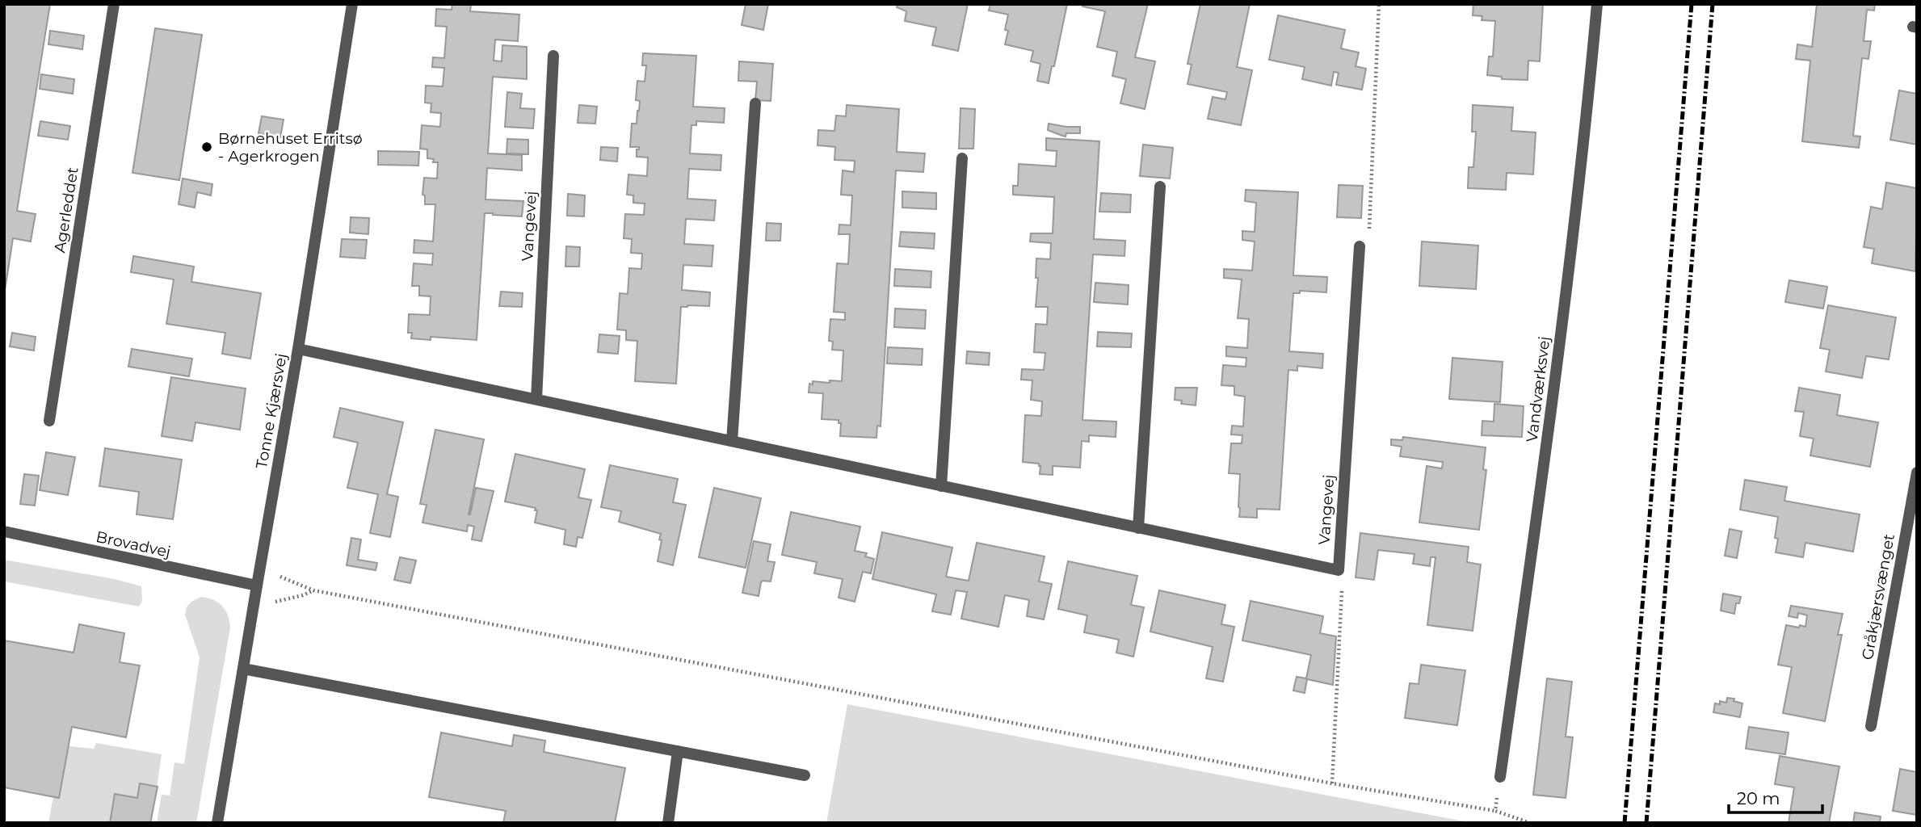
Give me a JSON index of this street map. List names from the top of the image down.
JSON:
{
  "streets": {
    "street": [
      "Agerleddet",
      "Vangevej",
      "Vandværksvej",
      "Tonne Kjærsvej",
      "Brovadvej",
      "Gråkjærsvænget"
    ]
  },
  "crossings": [
    ["Vangevej", "Tonne Kjærsvej"],
    ["Tonne Kjærsvej", "Brovadvej"]
  ],
  "places": ["Børnehuset Erritsø - Agerkrogen"],
  "scale_bar": "20 m"
}
